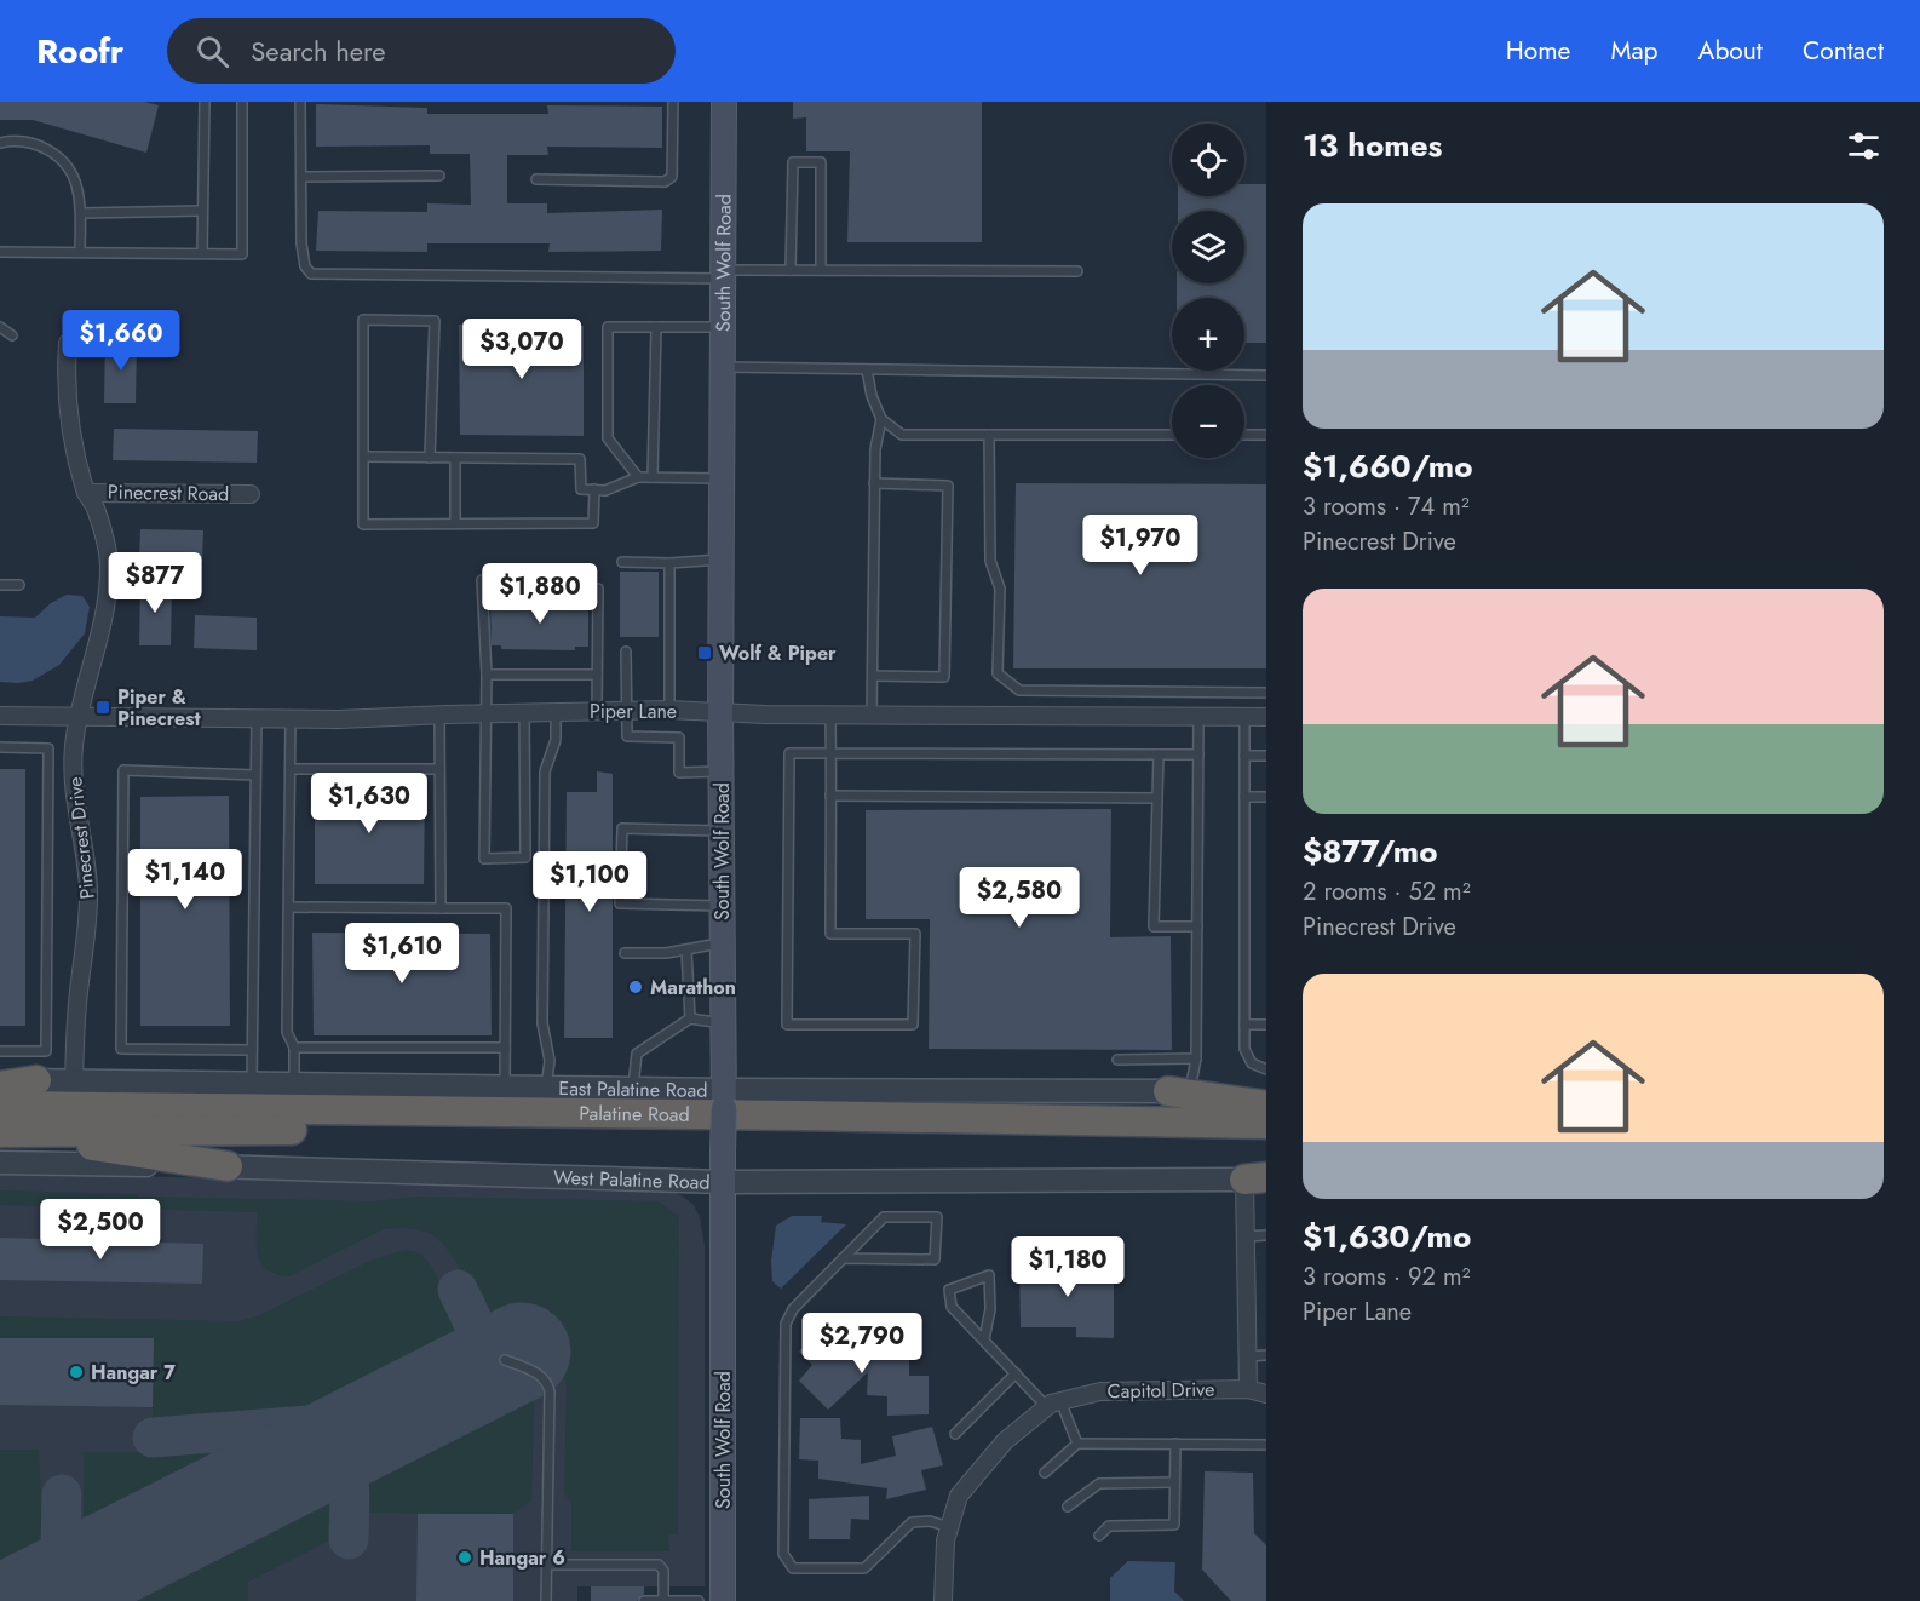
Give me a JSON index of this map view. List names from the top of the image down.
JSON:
{
  "streets": {
    "highway": ["Palatine Road"],
    "main road": ["South Wolf Road"],
    "street": [
      "Pinecrest Road",
      "Piper Lane",
      "Pinecrest Drive",
      "East Palatine Road",
      "West Palatine Road",
      "Capitol Drive"
    ]
  },
  "crossings": [
    ["South Wolf Road", "Piper Lane"],
    ["South Wolf Road", "East Palatine Road"],
    ["South Wolf Road", "West Palatine Road"],
    ["Pinecrest Road", "Pinecrest Drive"],
    ["Piper Lane", "Pinecrest Drive"],
    ["Pinecrest Drive", "East Palatine Road"]
  ],
  "places": {
    "transit": ["Wolf & Piper", "Piper & Pinecrest"],
    "other": ["Marathon", "Hangar 7", "Hangar 6"]
  },
  "page": {
    "header": "Roofr",
    "search": "Search here",
    "nav": [
      "Home",
      "Map",
      "About",
      "Contact"
    ],
    "heading": "13 homes",
    "map_buttons": ["+", "−"],
    "list": [
      {
        "name": "$1,660/mo",
        "note": "3 rooms · 74 m² · Pinecrest Drive"
      },
      {
        "name": "$877/mo",
        "note": "2 rooms · 52 m² · Pinecrest Drive"
      },
      {
        "name": "$1,630/mo",
        "note": "3 rooms · 92 m² · Piper Lane"
      }
    ],
    "price": [
      "$1,660",
      "$3,070",
      "$1,970",
      "$877",
      "$1,880",
      "$1,630",
      "$1,140",
      "$1,100",
      "$2,580",
      "$1,610",
      "$2,500",
      "$1,180",
      "$2,790"
    ]
  }
}
